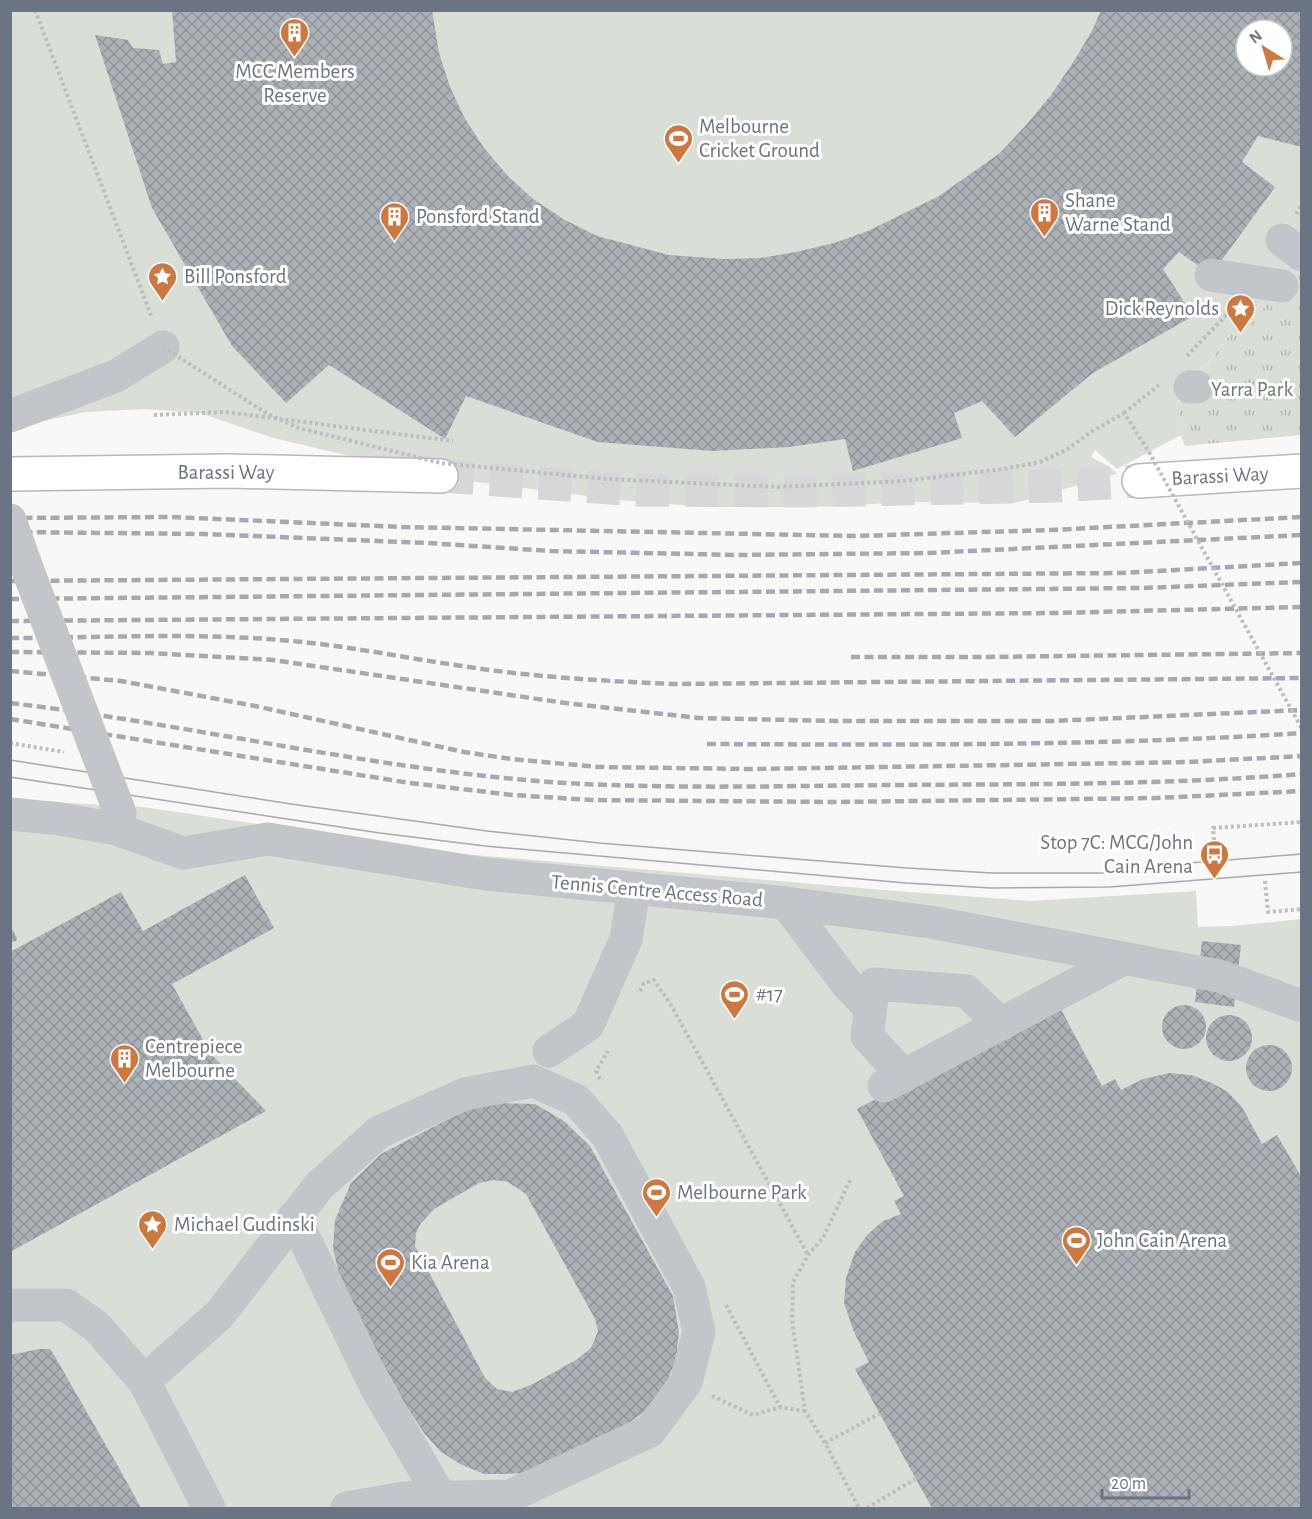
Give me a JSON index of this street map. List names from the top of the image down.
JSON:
{
  "streets": {
    "main road": ["Barassi Way"],
    "street": ["Tennis Centre Access Road"]
  },
  "parks": ["Yarra Park"],
  "places": {
    "building": [
      "MCC Members Reserve",
      "Shane Warne Stand",
      "Ponsford Stand",
      "Centrepiece Melbourne"
    ],
    "sports": [
      "Melbourne Cricket Ground",
      "#17",
      "Melbourne Park",
      "John Cain Arena",
      "Kia Arena"
    ],
    "place": ["Bill Ponsford", "Dick Reynolds", "Michael Gudinski"],
    "bus stop": ["Stop 7C: MCG/John Cain Arena"]
  },
  "scale_bar": "20 m",
  "north": "top left"
}
